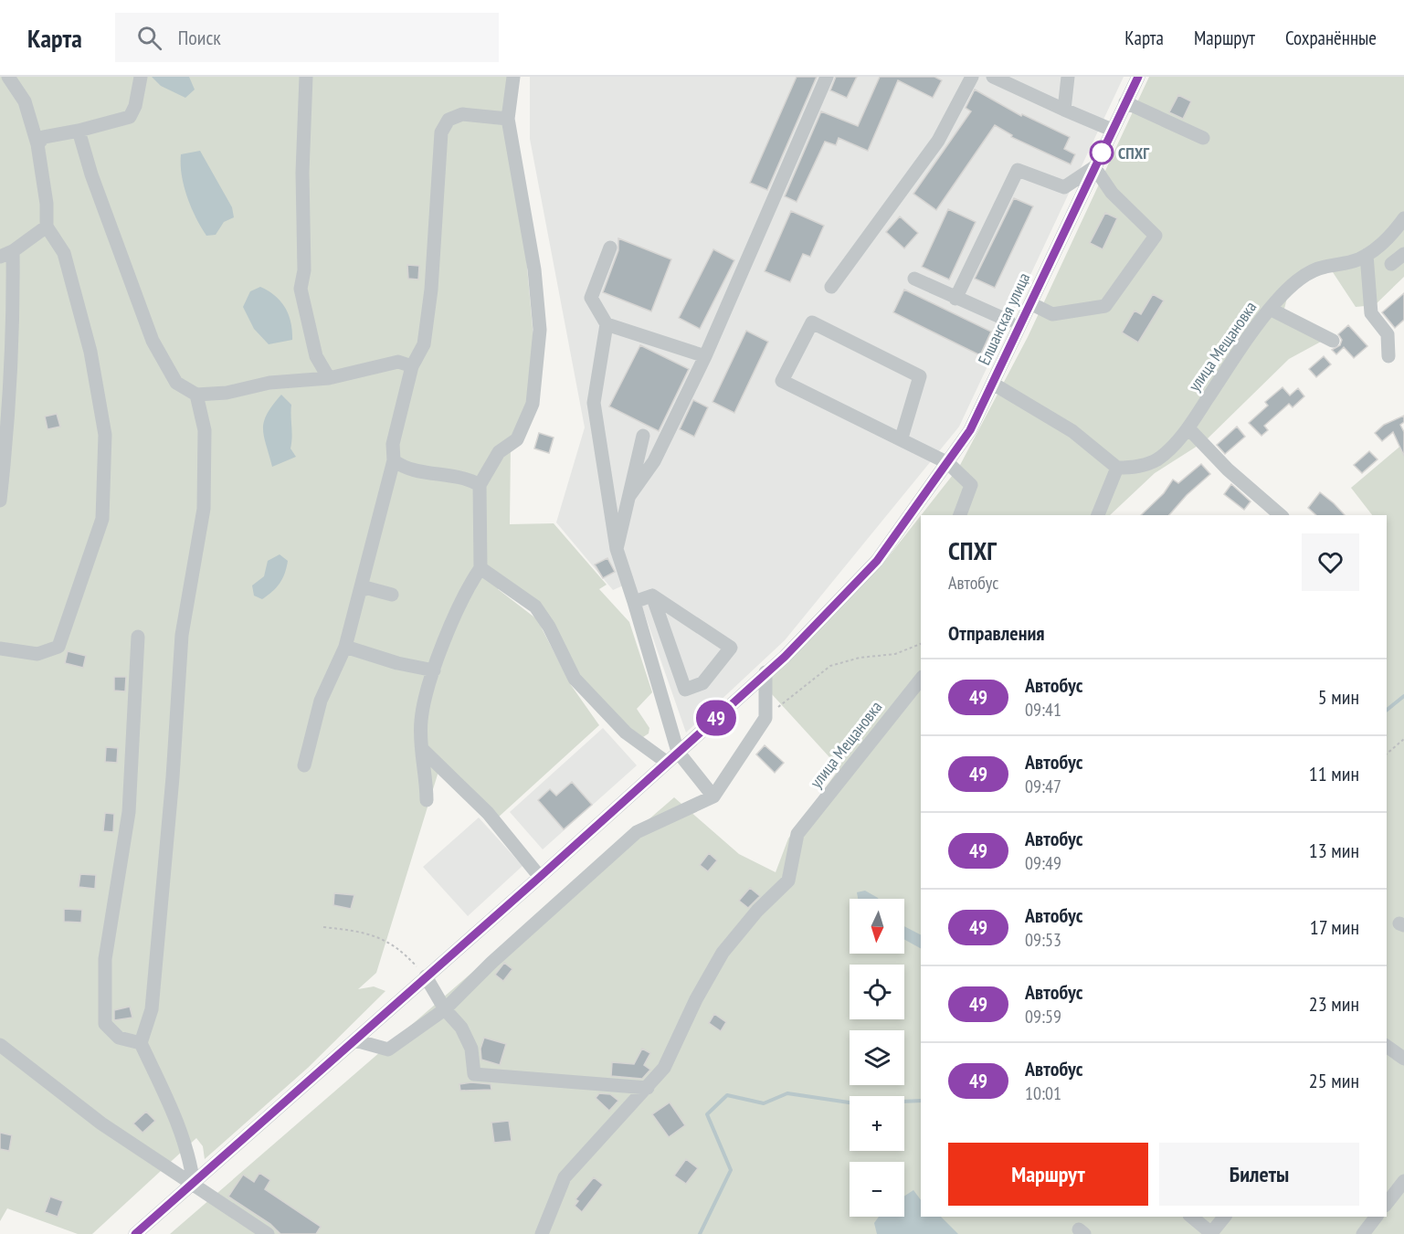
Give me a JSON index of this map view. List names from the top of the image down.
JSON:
{
  "streets": {
    "street": ["Елшанская улица", "улица Мещановка"]
  },
  "places": ["СПХГ"],
  "lines": ["bus line 49"],
  "north": "bottom",
  "page": {
    "header": "Карта",
    "search": "Поиск",
    "nav": ["Карта", "Маршрут", "Сохранённые"],
    "on_map": "49",
    "heading": [
      ["СПХГ", "Автобус"],
      "Отправления"
    ],
    "list": [
      {
        "mark": "49",
        "name": "Автобус",
        "note": "09:41",
        "value": "5 мин"
      },
      {
        "mark": "49",
        "name": "Автобус",
        "note": "09:47",
        "value": "11 мин"
      },
      {
        "mark": "49",
        "name": "Автобус",
        "note": "09:49",
        "value": "13 мин"
      },
      {
        "mark": "49",
        "name": "Автобус",
        "note": "09:53",
        "value": "17 мин"
      },
      {
        "mark": "49",
        "name": "Автобус",
        "note": "09:59",
        "value": "23 мин"
      },
      {
        "mark": "49",
        "name": "Автобус",
        "note": "10:01",
        "value": "25 мин"
      }
    ],
    "map_buttons": ["+", "−"],
    "buttons": ["Маршрут", "Билеты"]
  }
}
